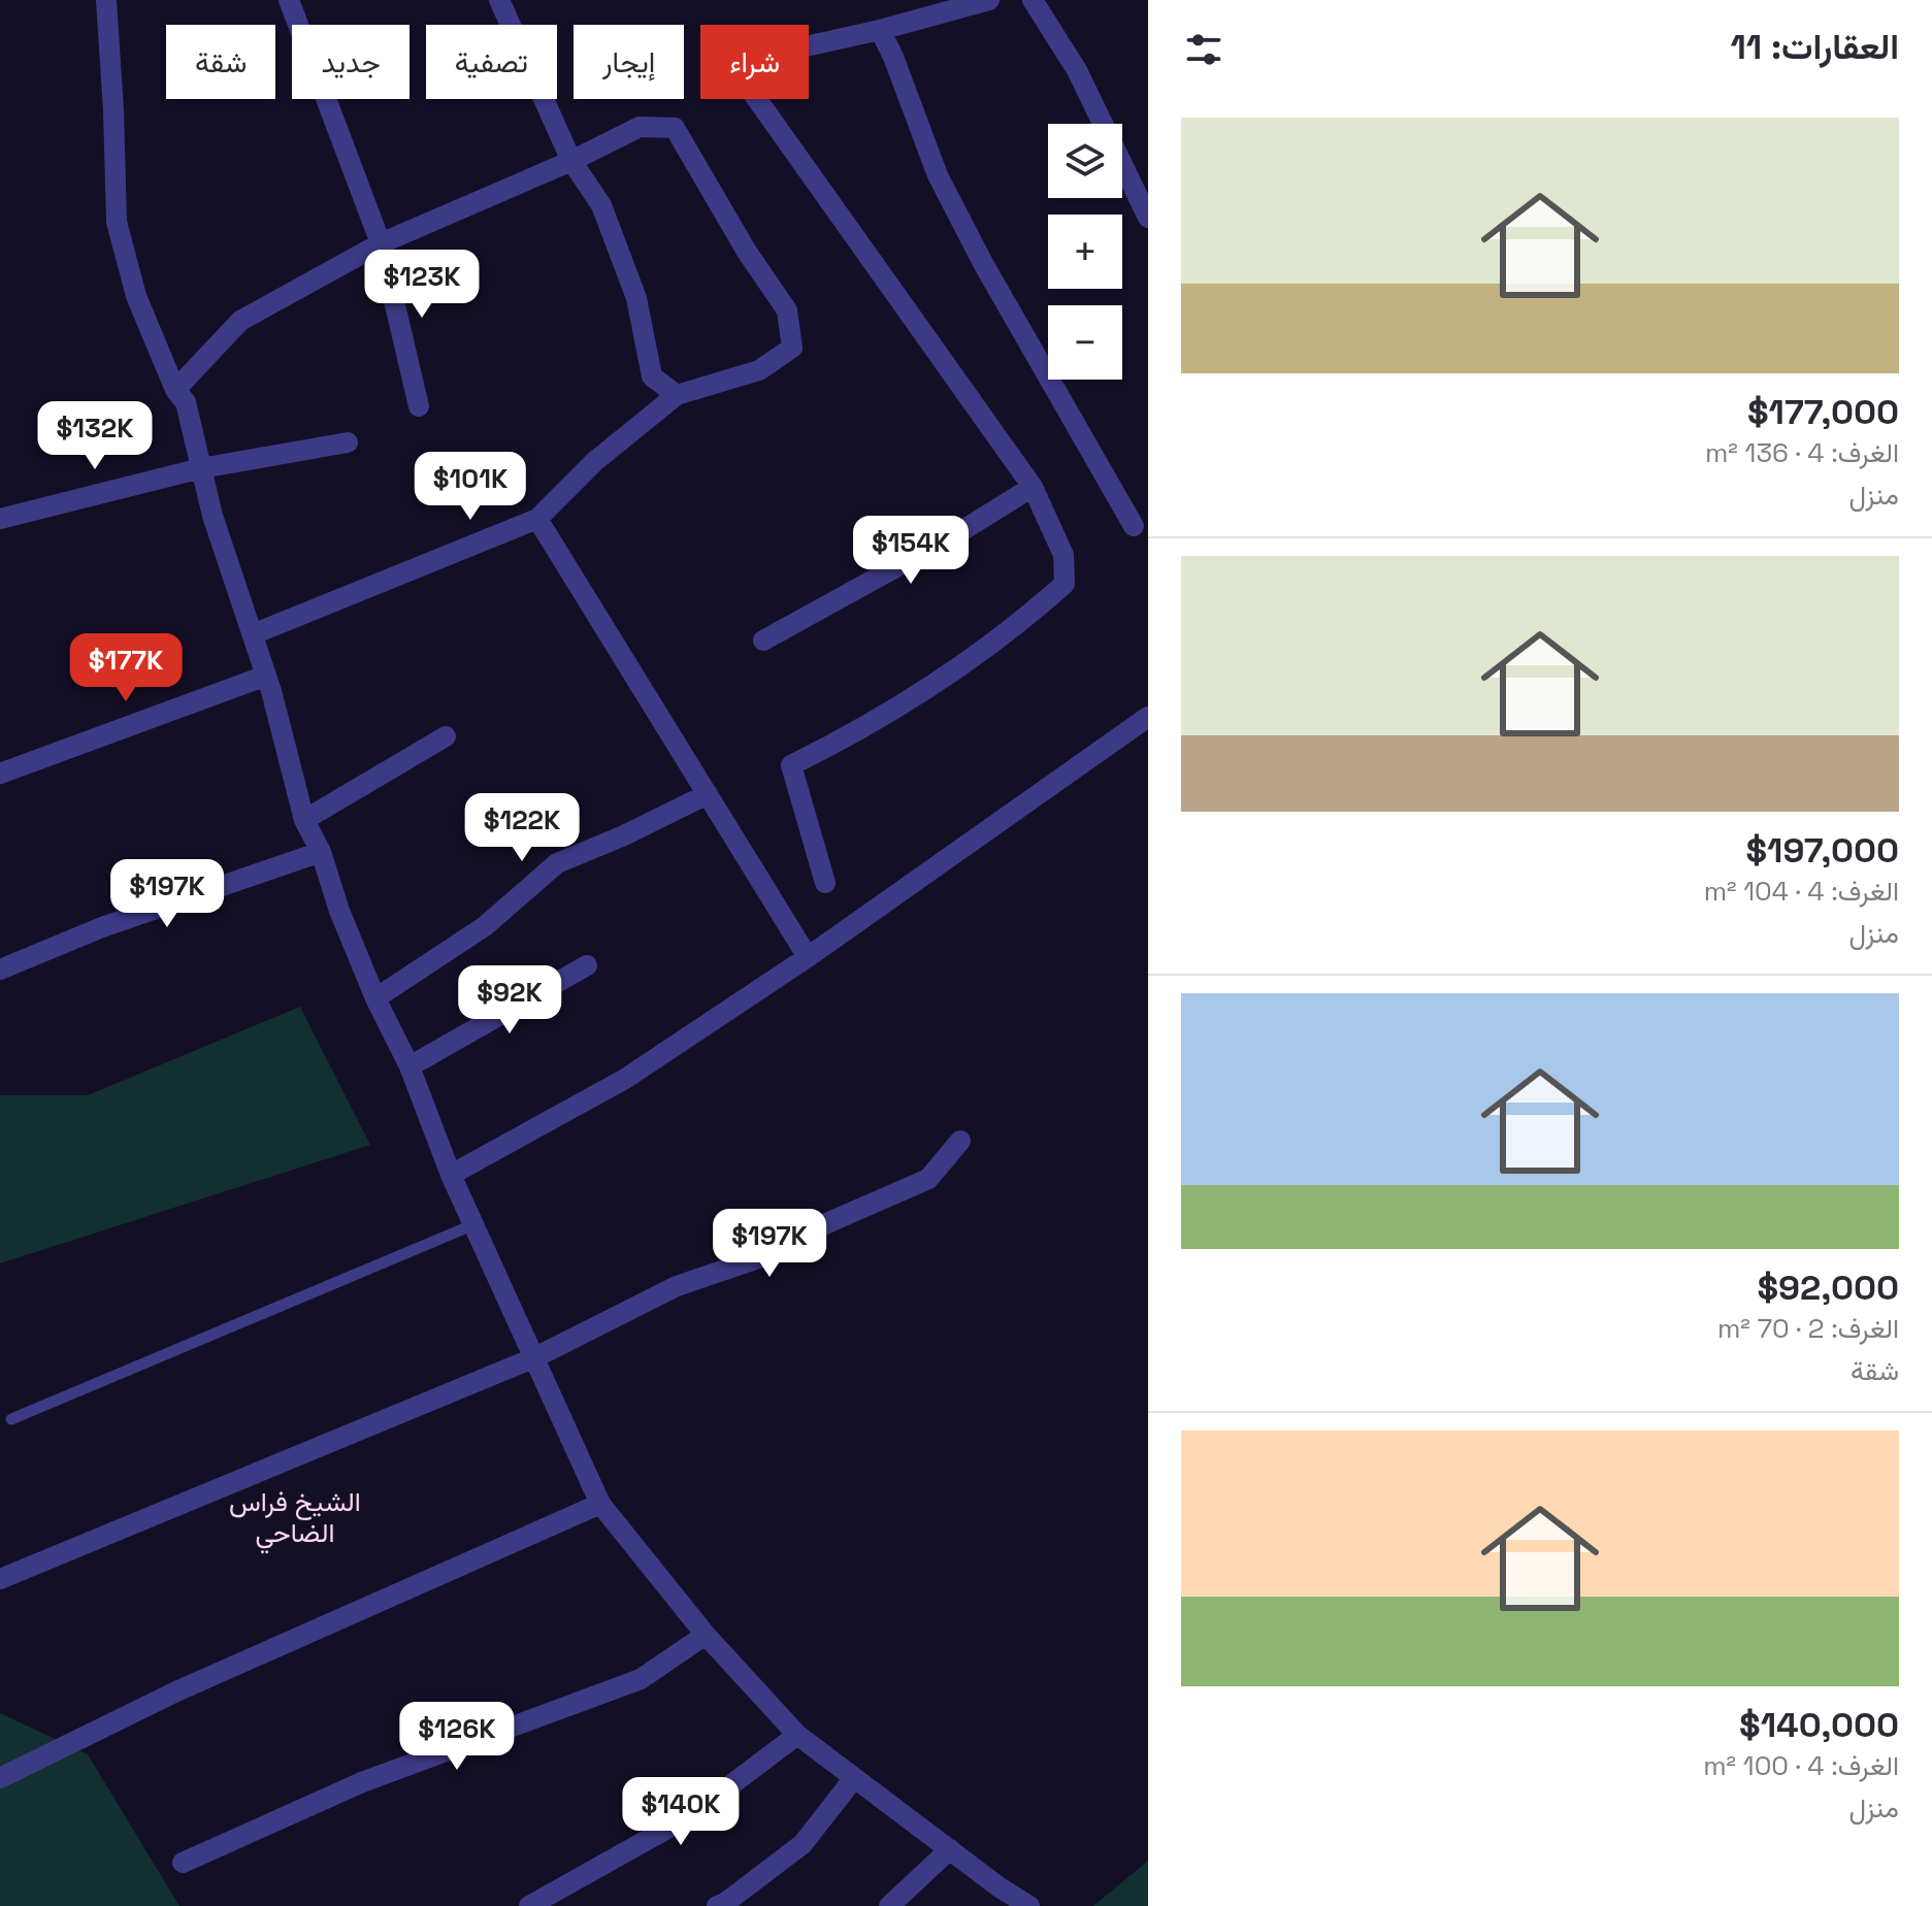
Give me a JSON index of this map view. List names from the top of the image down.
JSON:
{
  "districts": ["الشيخ فراس الضاحي"],
  "page": {
    "heading": "العقارات: 11",
    "chip": [
      "شراء",
      "إيجار",
      "تصفية",
      "جديد",
      "شقة"
    ],
    "list": [
      {
        "name": "$177,000",
        "note": "الغرف: 4 · 136 m² · منزل"
      },
      {
        "name": "$197,000",
        "note": "الغرف: 4 · 104 m² · منزل"
      },
      {
        "name": "$92,000",
        "note": "الغرف: 2 · 70 m² · شقة"
      },
      {
        "name": "$140,000",
        "note": "الغرف: 4 · 100 m² · منزل"
      }
    ],
    "map_buttons": ["+", "−"],
    "price": [
      "$123K",
      "$132K",
      "$101K",
      "$154K",
      "$177K",
      "$122K",
      "$197K",
      "$92K",
      "$197K",
      "$126K",
      "$140K"
    ]
  }
}
